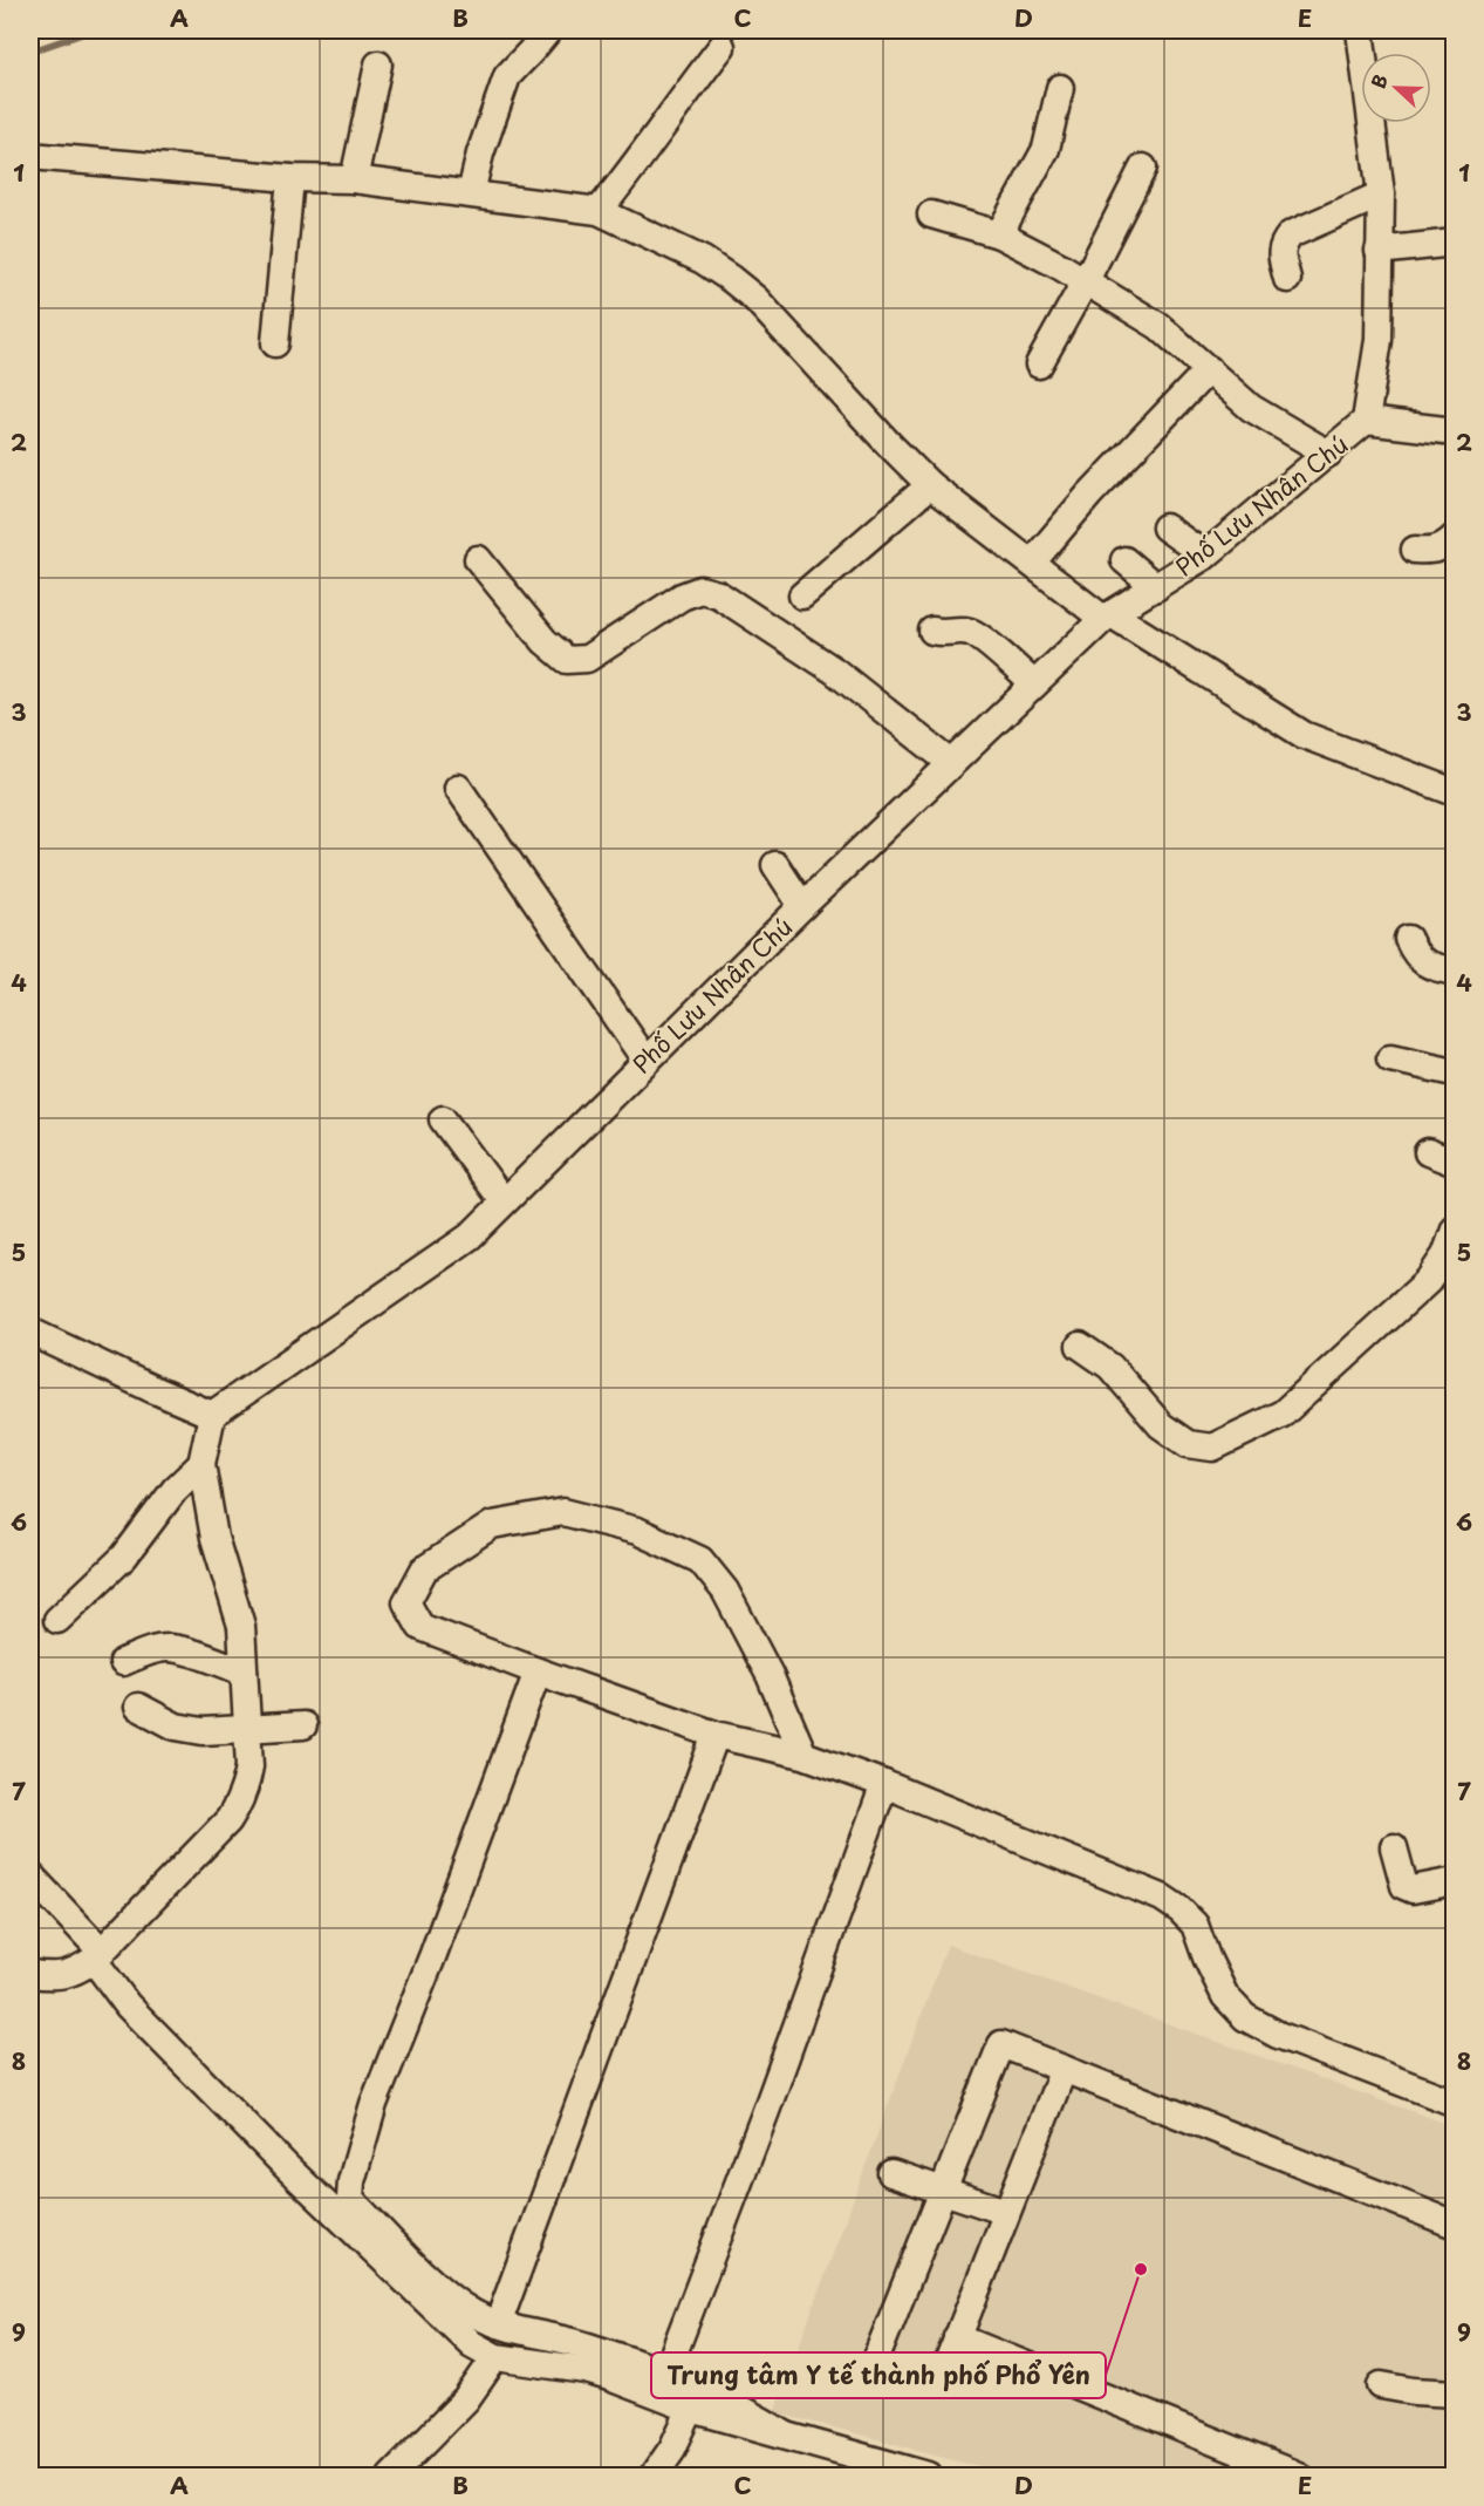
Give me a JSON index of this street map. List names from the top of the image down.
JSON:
{
  "streets": {
    "street": ["Phố Lưu Nhân Chú"]
  },
  "places": ["Trung tâm Y tế thành phố Phổ Yên"],
  "north": "left",
  "grid": {
    "columns": [
      "A",
      "B",
      "C",
      "D",
      "E"
    ],
    "rows": [
      "1",
      "2",
      "3",
      "4",
      "5",
      "6",
      "7",
      "8",
      "9"
    ]
  }
}
